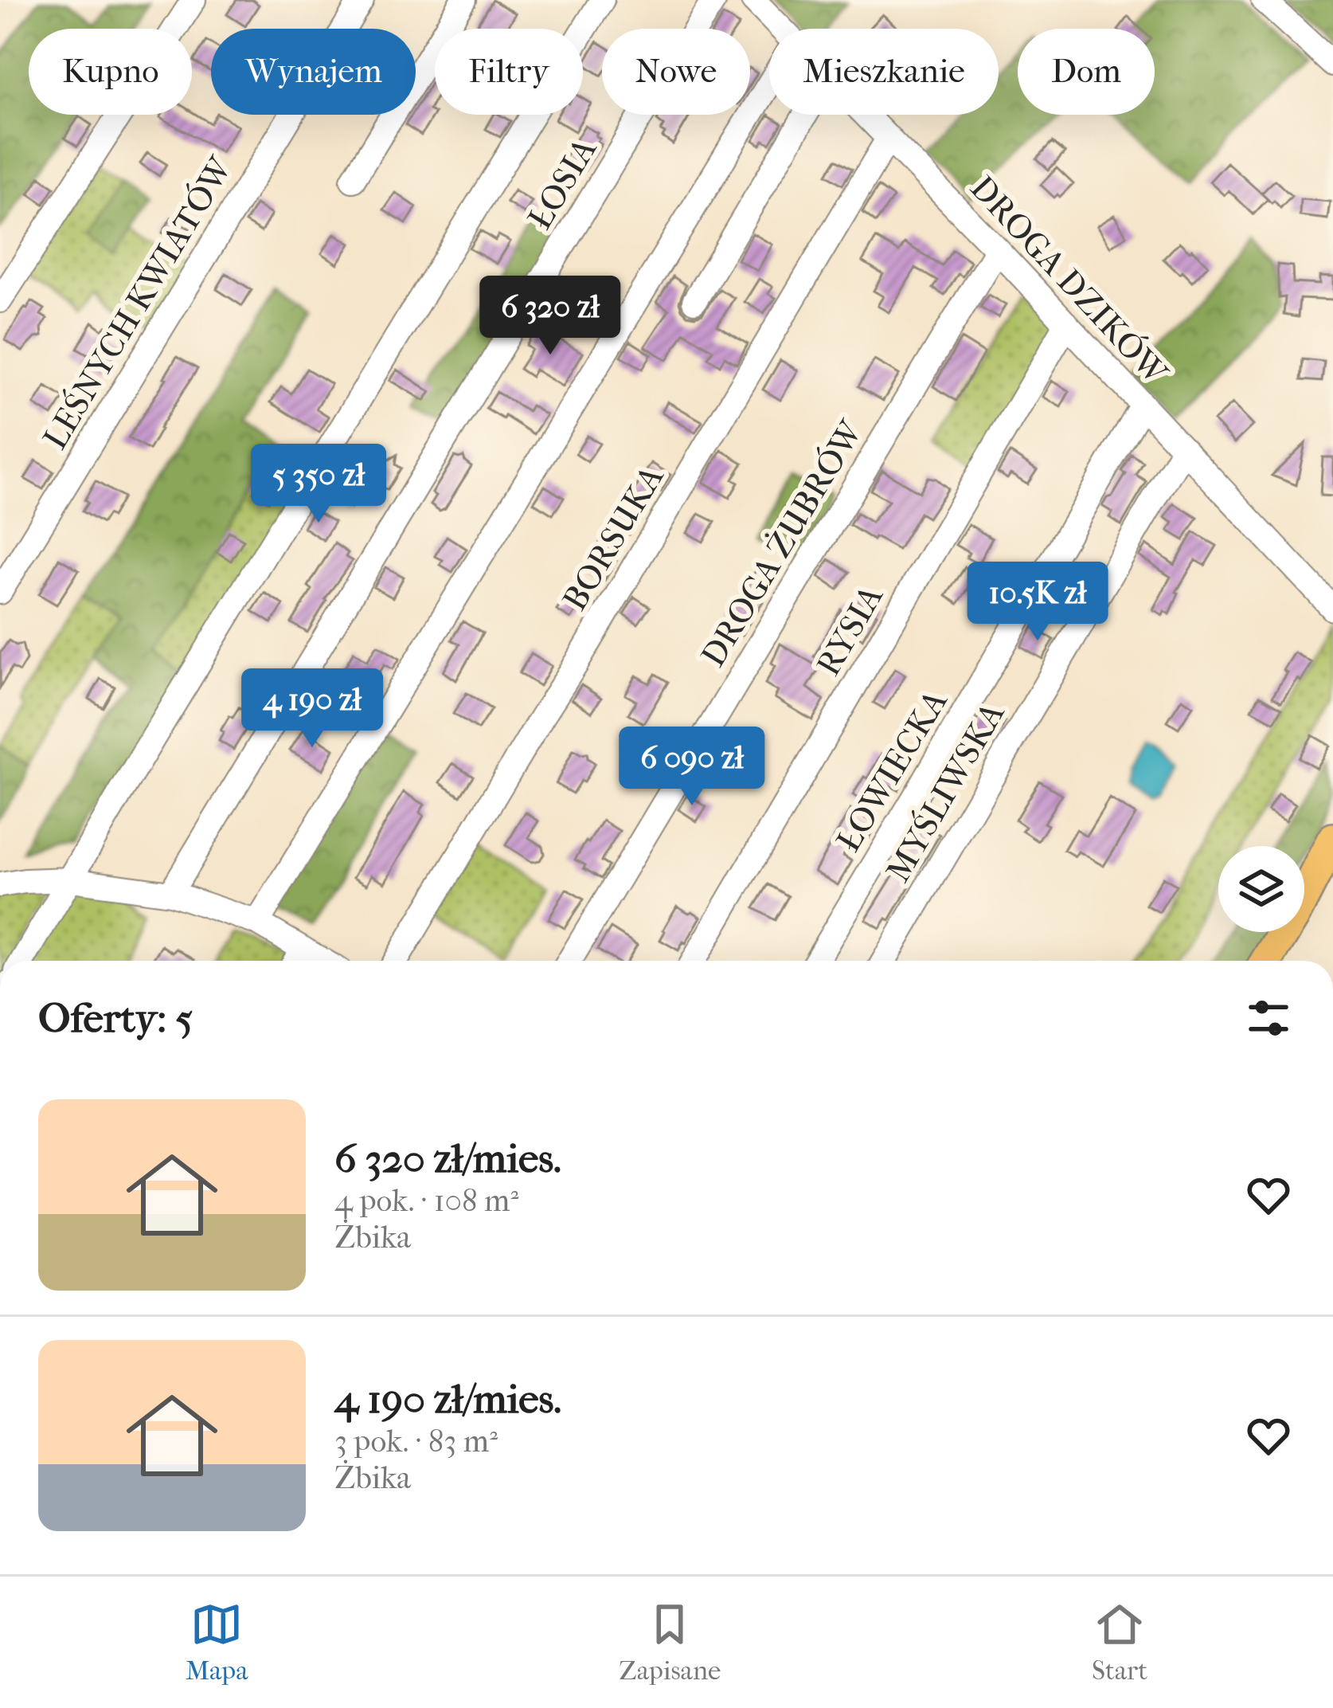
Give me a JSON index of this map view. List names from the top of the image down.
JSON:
{
  "streets": {
    "street": [
      "ŁOSIA",
      "DROGA DZIKÓW",
      "LEŚNYCH KWIATÓW",
      "BORSUKA",
      "DROGA ŻUBRÓW",
      "RYSIA",
      "ŁOWIECKA",
      "MYŚLIWSKA"
    ]
  },
  "crossings": [
    ["DROGA DZIKÓW", "BORSUKA"],
    ["DROGA DZIKÓW", "DROGA ŻUBRÓW"],
    ["DROGA DZIKÓW", "RYSIA"],
    ["DROGA DZIKÓW", "ŁOWIECKA"],
    ["DROGA DZIKÓW", "MYŚLIWSKA"]
  ],
  "page": {
    "chip": [
      "Kupno",
      "Wynajem",
      "Filtry",
      "Nowe",
      "Mieszkanie",
      "Dom"
    ],
    "price": [
      "6 320 zł",
      "5 350 zł",
      "10.5K zł",
      "4 190 zł",
      "6 090 zł"
    ],
    "heading": "Oferty: 5",
    "list": [
      {
        "name": "6 320 zł/mies.",
        "note": "4 pok. · 108 m² · Żbika"
      },
      {
        "name": "4 190 zł/mies.",
        "note": "3 pok. · 83 m² · Żbika"
      }
    ],
    "tabs": ["Mapa", "Zapisane", "Start"]
  }
}
